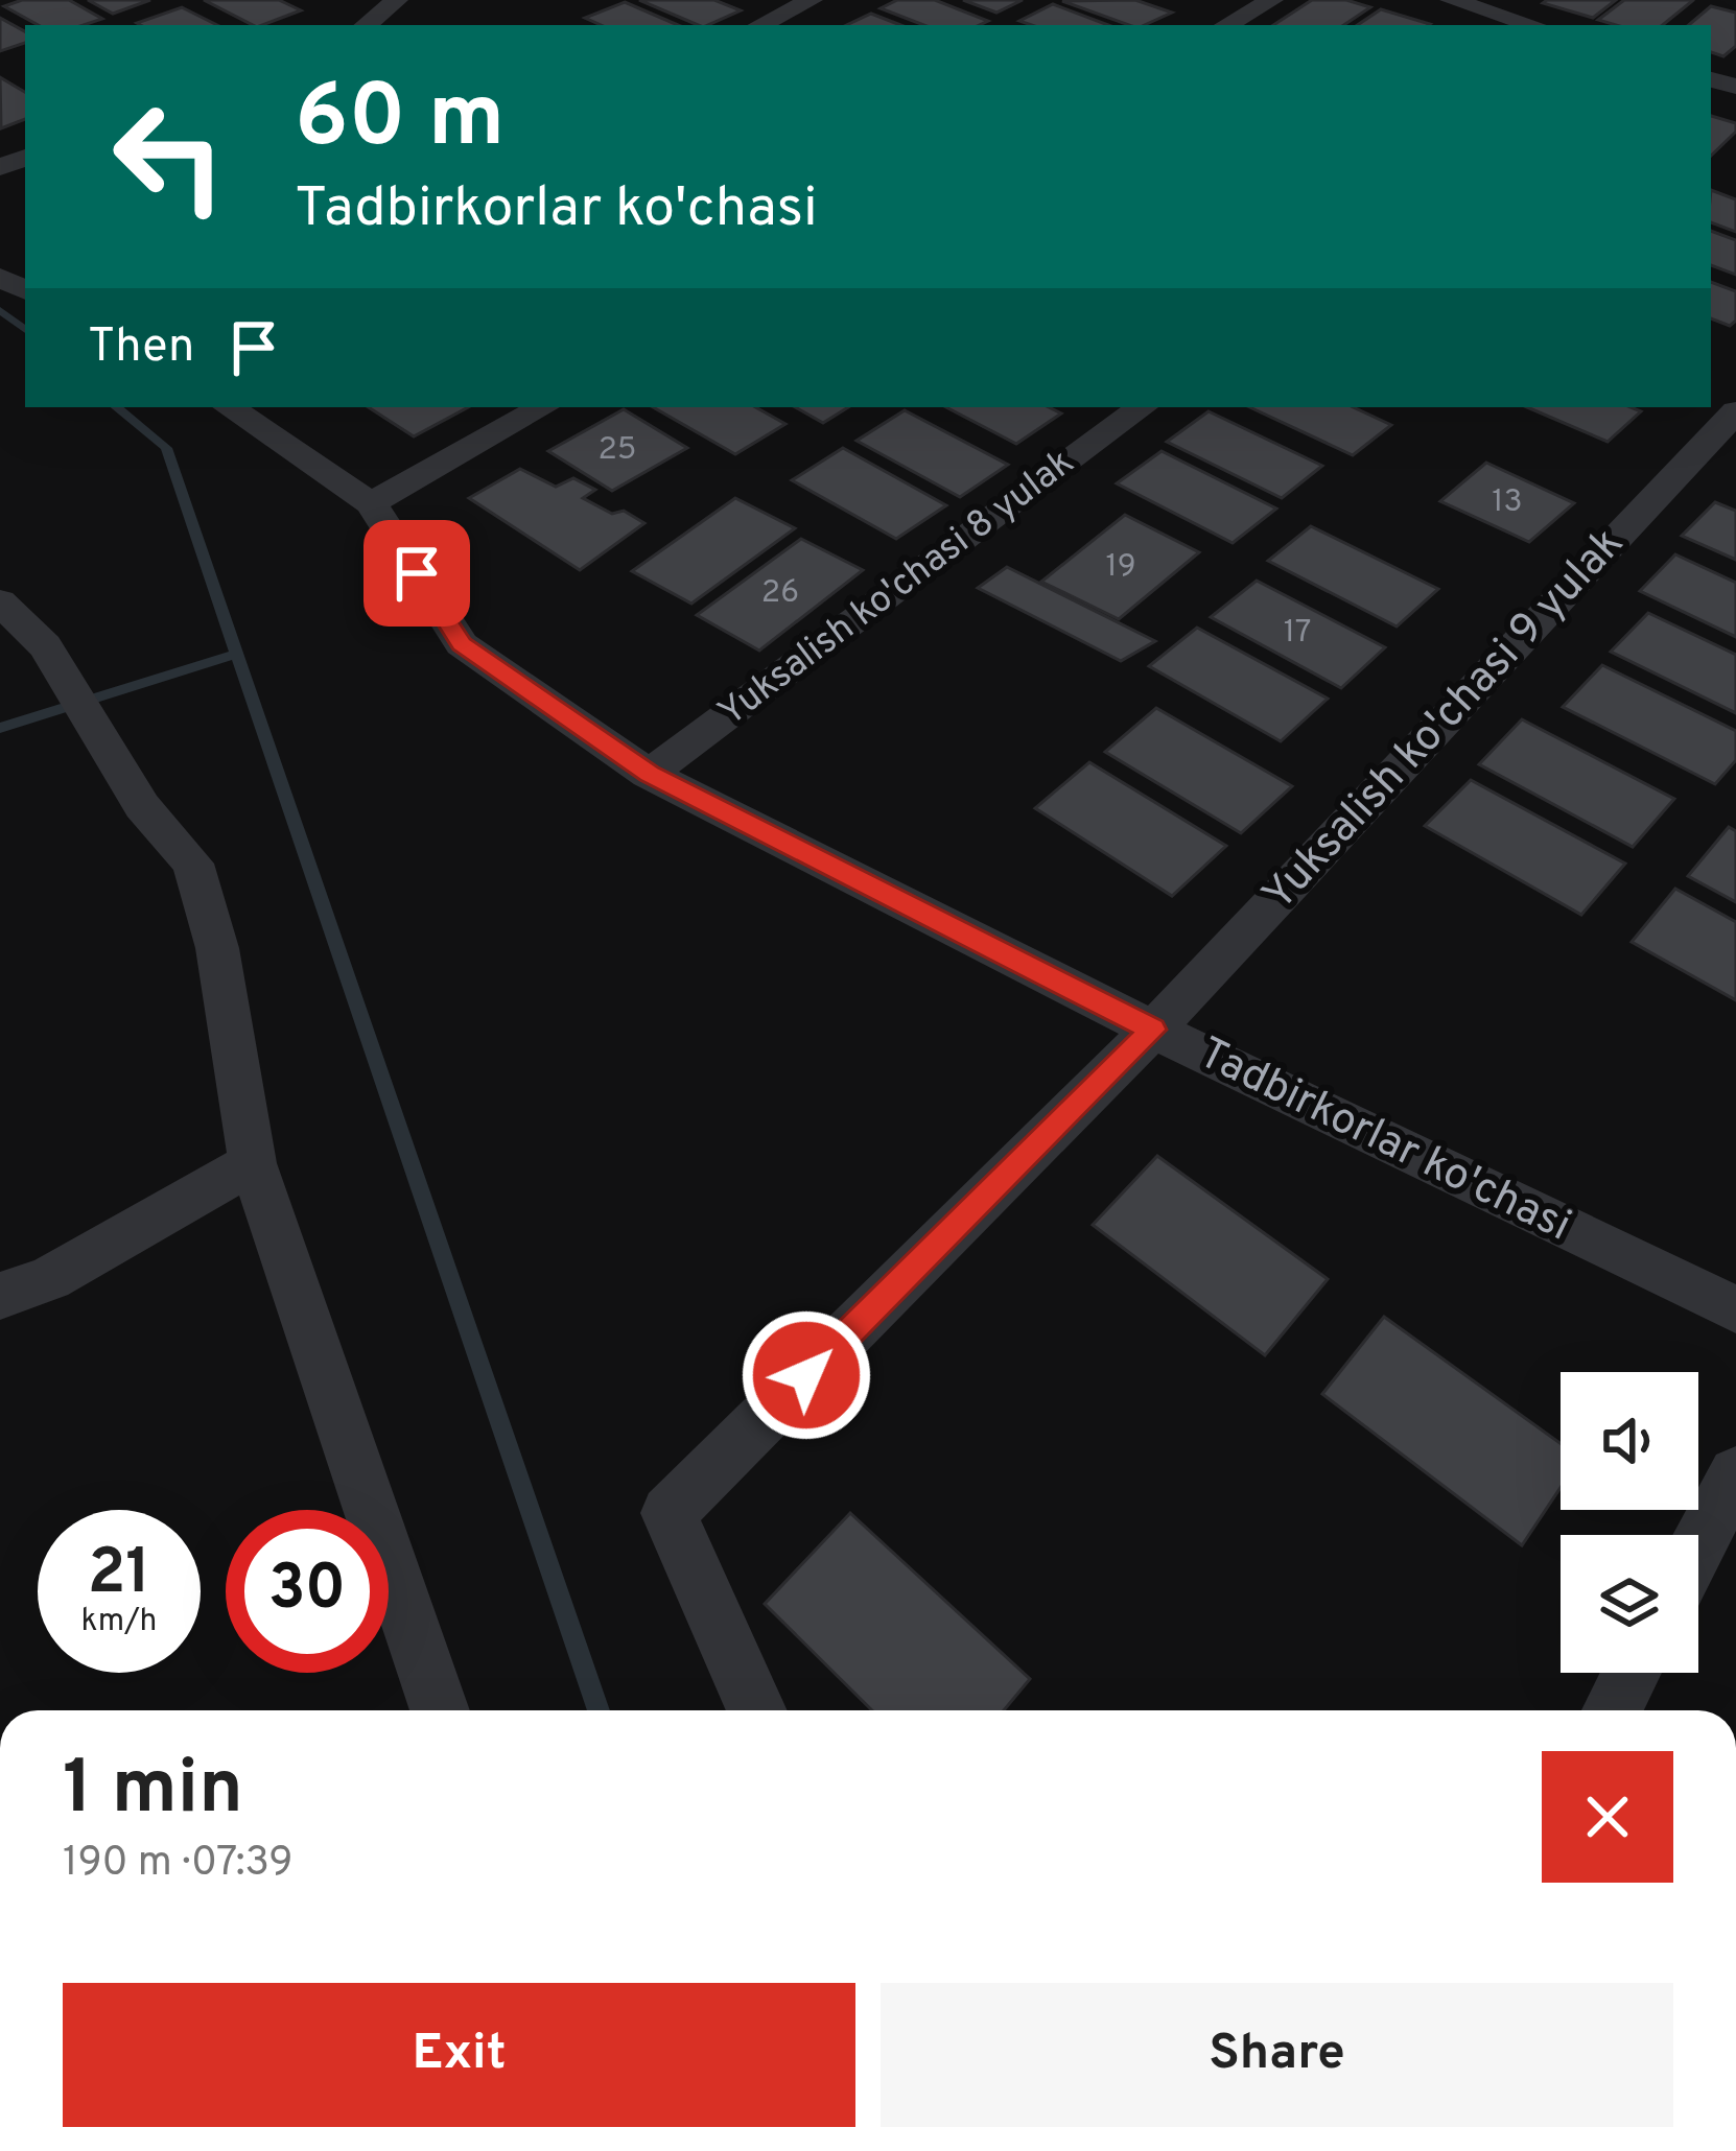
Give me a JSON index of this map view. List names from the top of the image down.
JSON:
{
  "streets": {
    "street": ["Yuksalish ko'chasi 8 yulak", "Yuksalish ko'chasi 9 yulak", "Tadbirkorlar ko'chasi"]
  },
  "crossings": [
    ["Yuksalish ko'chasi 8 yulak", "Tadbirkorlar ko'chasi"],
    ["Yuksalish ko'chasi 9 yulak", "Tadbirkorlar ko'chasi"]
  ],
  "house_numbers": [
    "25",
    "13",
    "19",
    "26",
    "17"
  ],
  "page": {
    "turn": ["60 m", "Tadbirkorlar ko'chasi"],
    "then": "Then",
    "speed": "21 km/h",
    "limit": "30",
    "heading": ["1 min", "190 m · 07:39"],
    "buttons": ["Exit", "Share"]
  }
}
